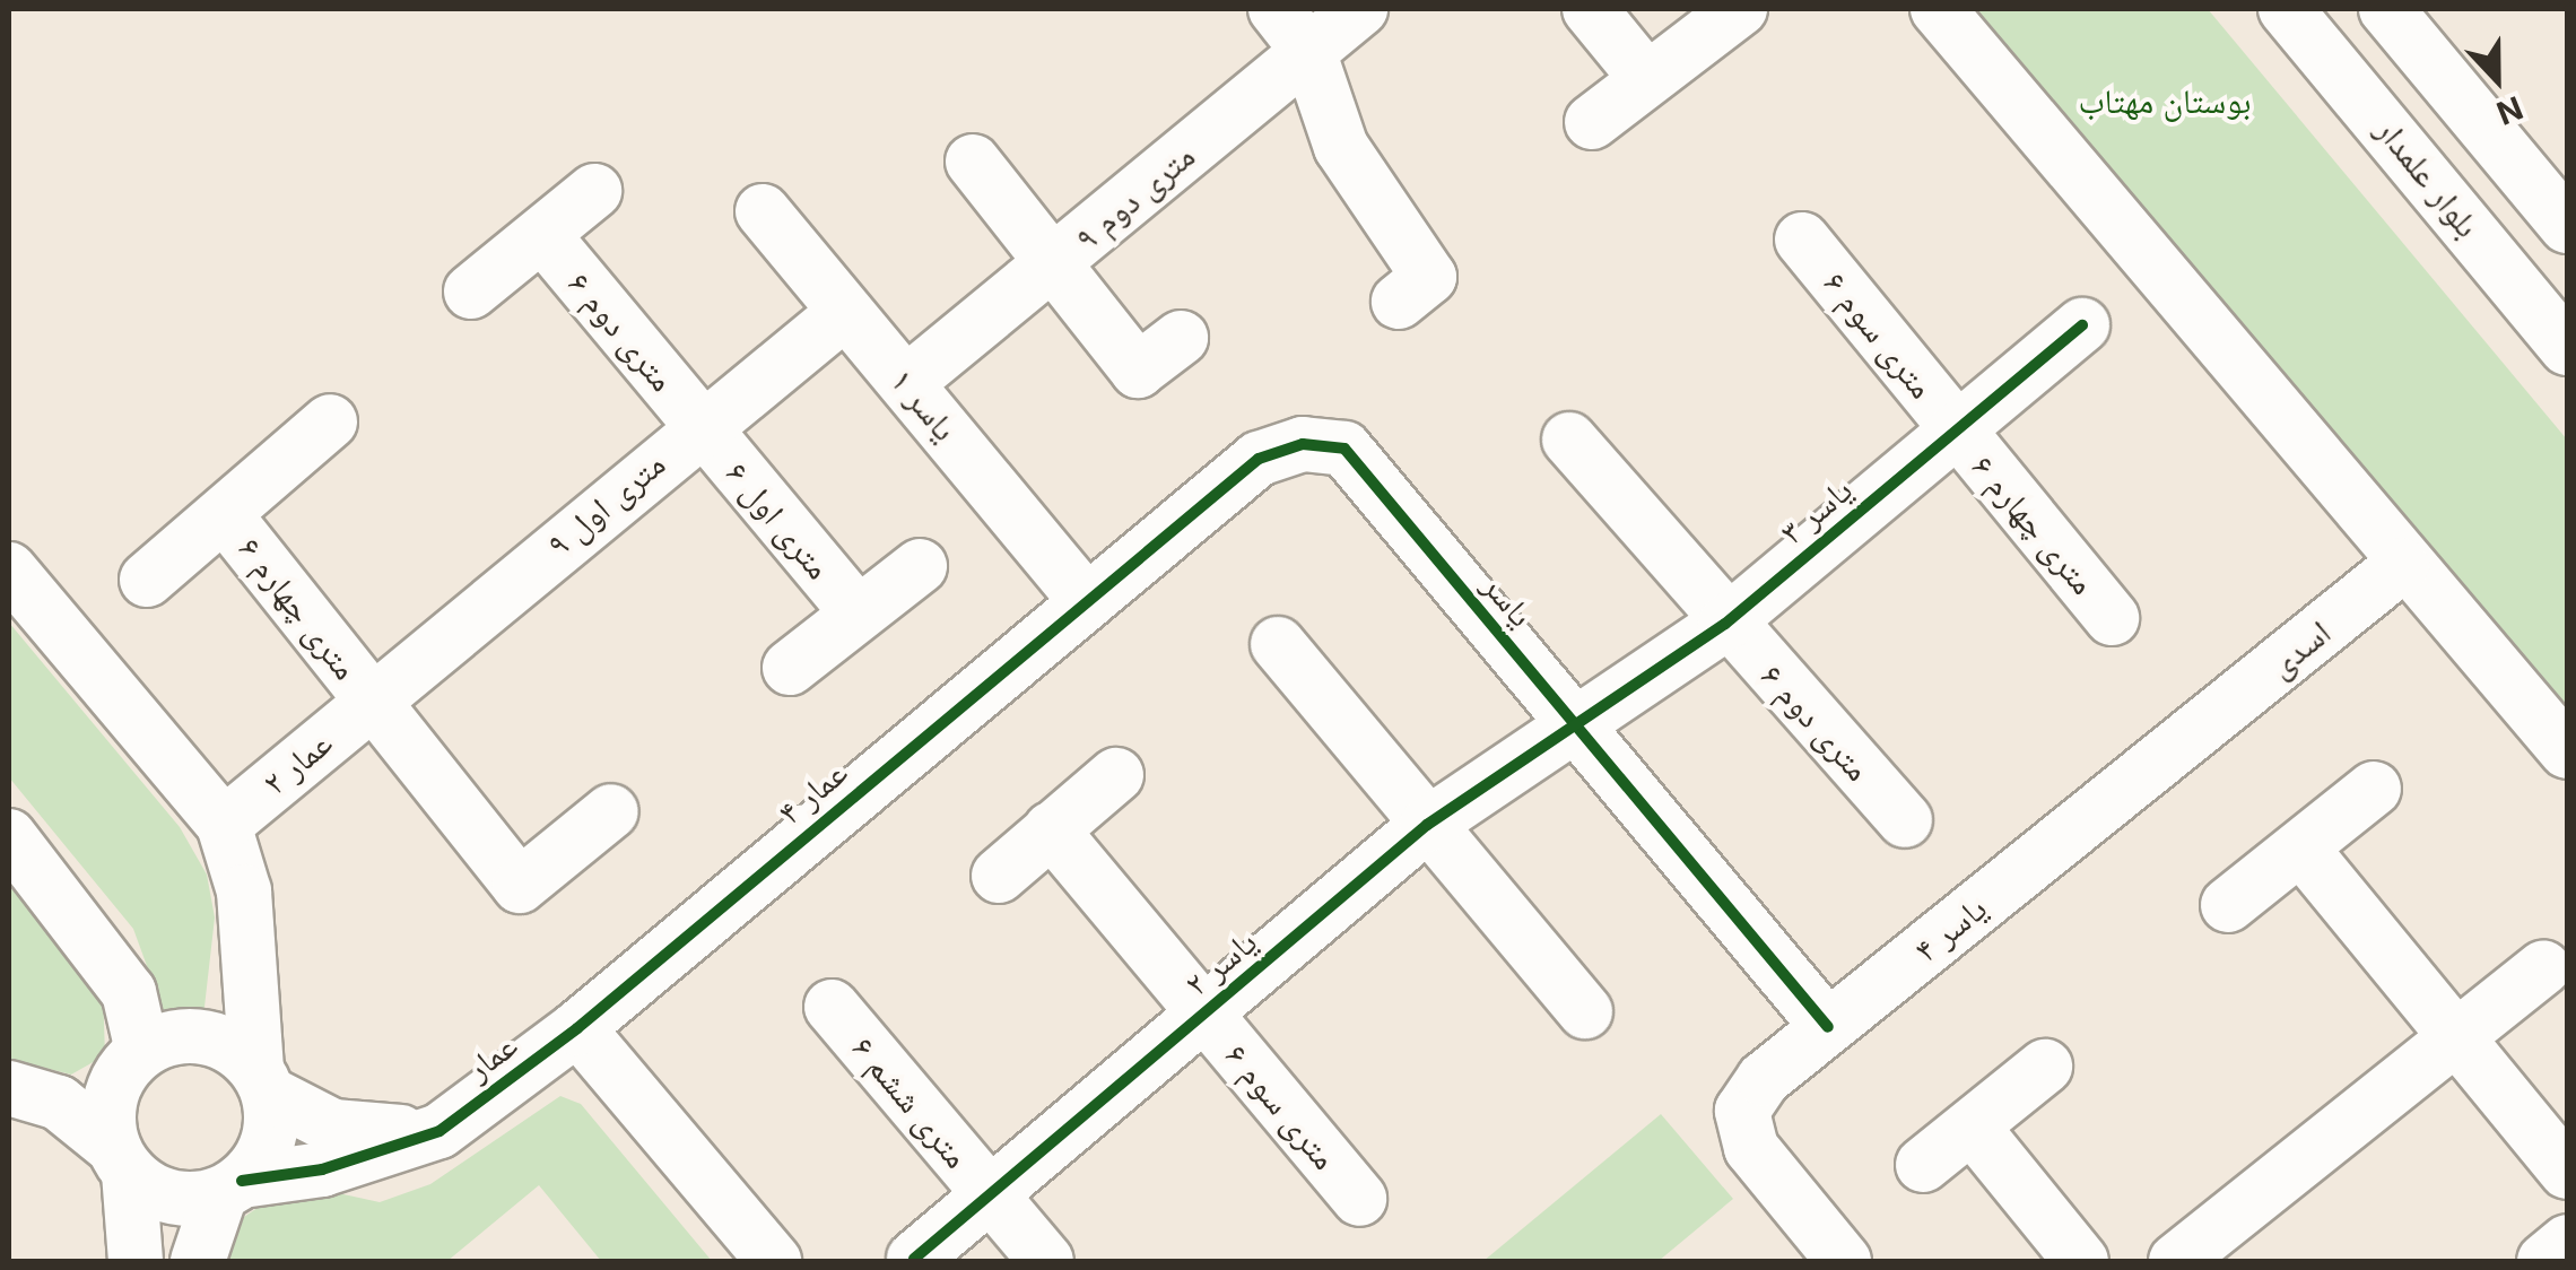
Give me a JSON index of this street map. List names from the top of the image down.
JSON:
{
  "streets": {
    "street": [
      "بلوار علمدار",
      "۹ متری دوم",
      "۶ متری دوم",
      "۶ متری سوم",
      "یاسر ۱",
      "۹ متری اول",
      "یاسر ۳",
      "۶ متری اول",
      "۶ متری چهارم",
      "یاسر",
      "اسدی",
      "عمار ۲",
      "عمار ۴",
      "یاسر ۴",
      "یاسر ۲",
      "عمار",
      "۶ متری ششم"
    ]
  },
  "crossings": [
    ["۹ متری دوم", "یاسر ۱"],
    ["۶ متری دوم", "۹ متری اول"],
    ["۶ متری دوم", "یاسر ۳"],
    ["۶ متری دوم", "۶ متری اول"],
    ["۶ متری سوم", "یاسر ۳"],
    ["۶ متری سوم", "۶ متری چهارم"],
    ["۶ متری سوم", "یاسر ۲"],
    ["یاسر ۱", "۹ متری اول"],
    ["یاسر ۱", "یاسر"],
    ["یاسر ۱", "عمار ۴"],
    ["۹ متری اول", "۶ متری اول"],
    ["۹ متری اول", "۶ متری چهارم"],
    ["۹ متری اول", "عمار ۲"],
    ["یاسر ۳", "۶ متری چهارم"],
    ["یاسر ۳", "یاسر"],
    ["یاسر ۳", "یاسر ۲"],
    ["۶ متری چهارم", "عمار ۲"],
    ["یاسر", "عمار ۴"],
    ["یاسر", "یاسر ۴"],
    ["یاسر", "یاسر ۲"],
    ["اسدی", "یاسر ۴"],
    ["عمار ۴", "عمار"],
    ["یاسر ۲", "۶ متری ششم"]
  ],
  "parks": ["بوستان مهتاب"],
  "north": "bottom"
}
